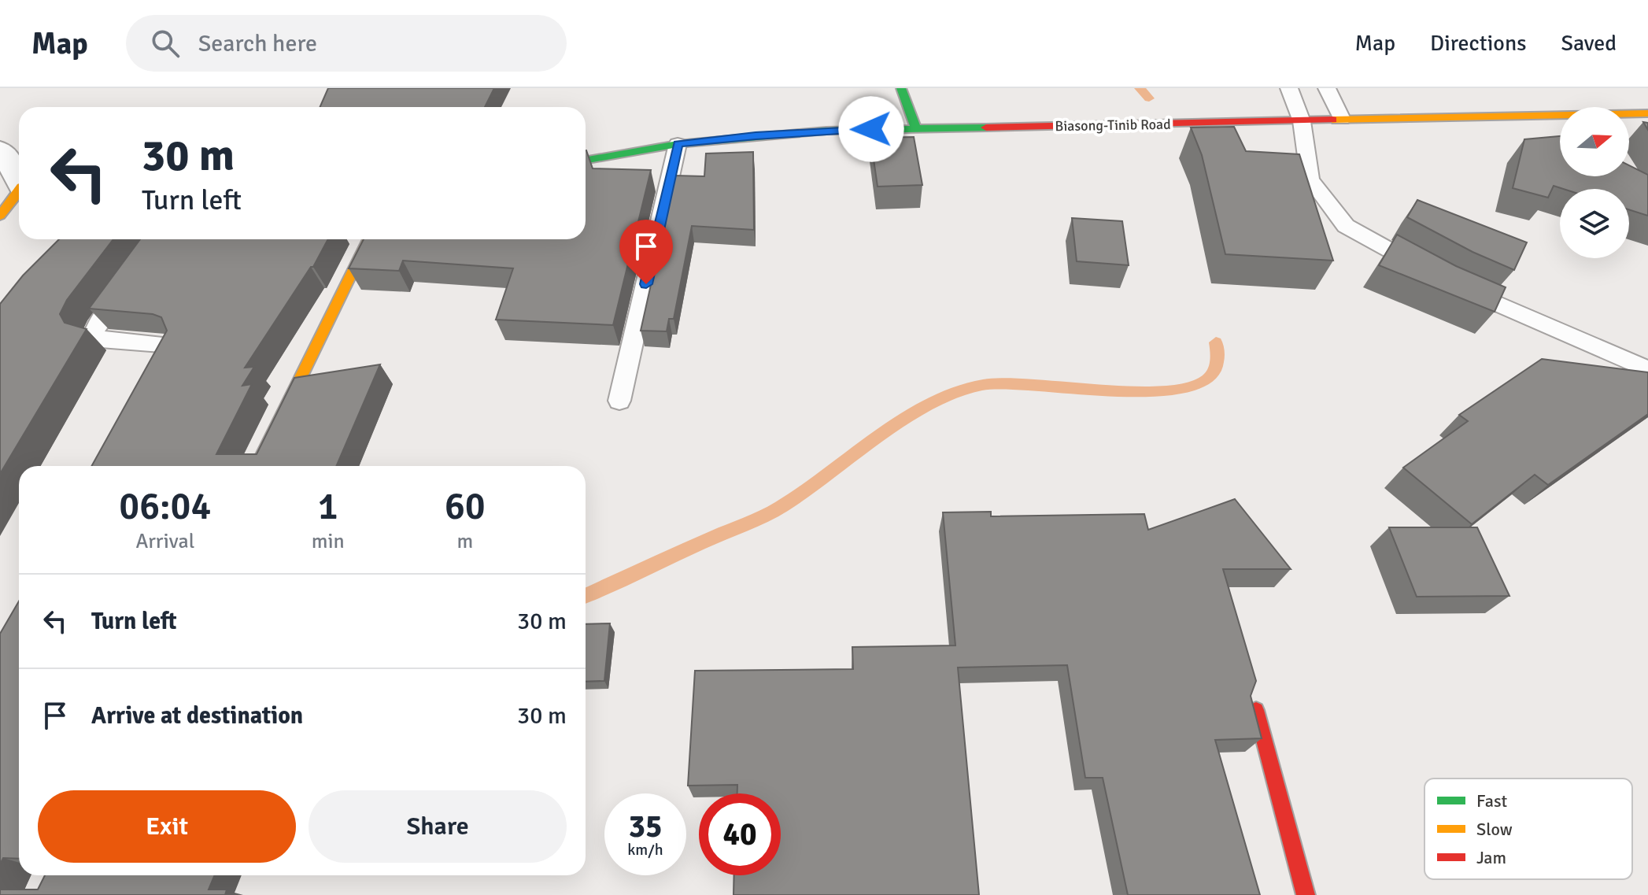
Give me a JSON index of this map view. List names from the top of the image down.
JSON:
{
  "streets": {
    "street": ["Biasong-Tinib Road"]
  },
  "legend": ["Fast", "Slow", "Jam"],
  "north": "right",
  "page": {
    "header": "Map",
    "search": "Search here",
    "nav": ["Map", "Directions", "Saved"],
    "turn": ["30 m", "Turn left"],
    "eta": [
      "06:04",
      "Arrival",
      "1",
      "min",
      "60",
      "m"
    ],
    "list": [
      {
        "name": "Turn left",
        "value": "30 m"
      },
      {
        "name": "Arrive at destination",
        "value": "30 m"
      }
    ],
    "buttons": ["Exit", "Share"],
    "speed": "35 km/h",
    "limit": "40"
  }
}
